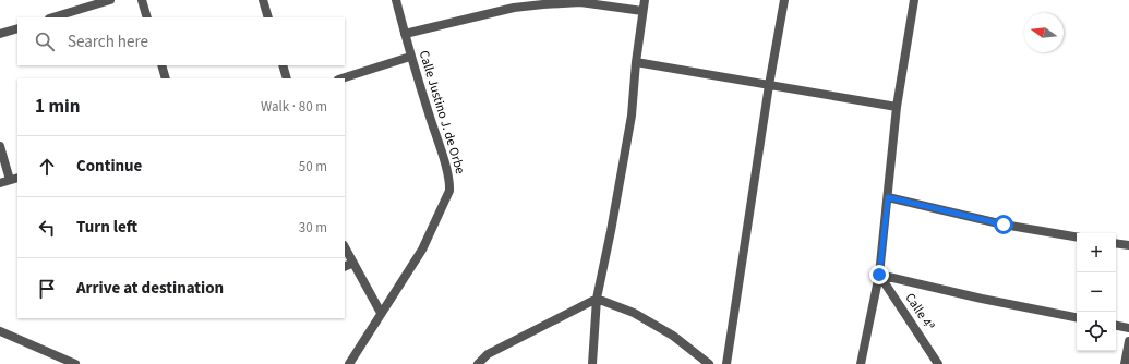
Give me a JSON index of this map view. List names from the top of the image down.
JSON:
{
  "streets": {
    "street": ["Calle Justino J. de Orbe", "Calle 4ª"]
  },
  "north": "left",
  "page": {
    "search": "Search here",
    "heading": ["1 min", "Walk · 80 m"],
    "list": [
      ["Continue", "50 m"],
      ["Turn left", "30 m"],
      "Arrive at destination"
    ],
    "map_buttons": ["+", "−"]
  }
}
